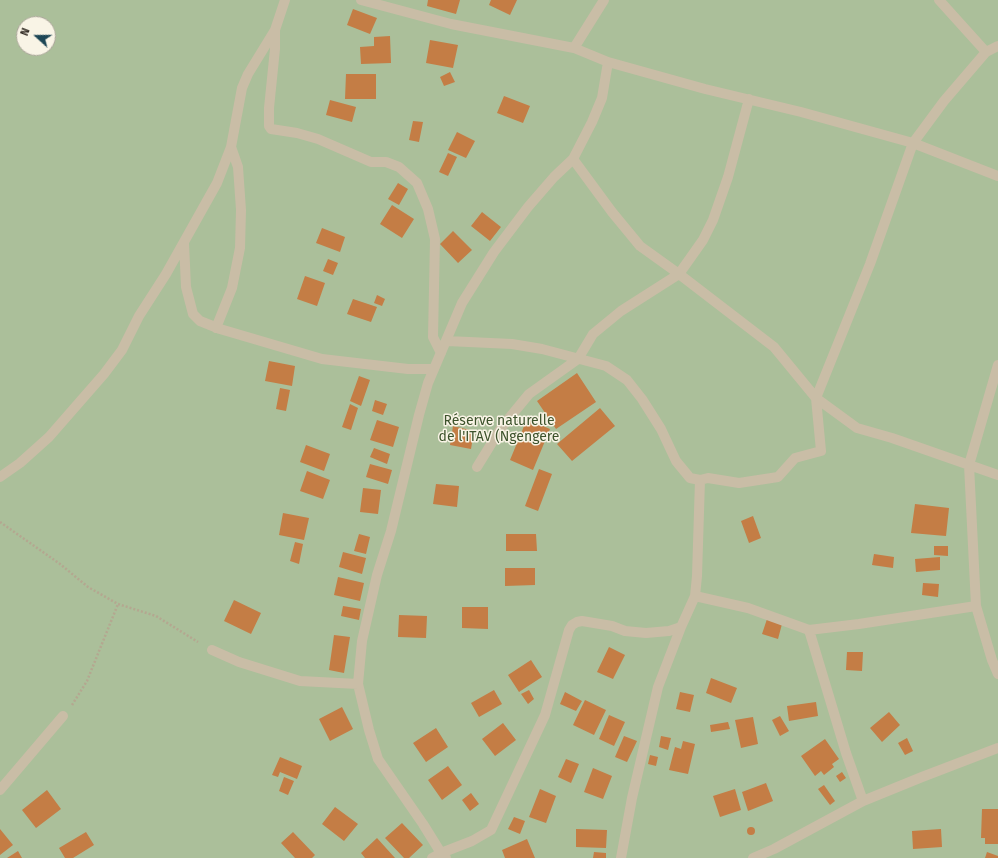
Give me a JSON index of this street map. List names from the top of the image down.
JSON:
{
  "parks": ["Réserve naturelle de l'ITAV (Ngengere"],
  "north": "left"
}
